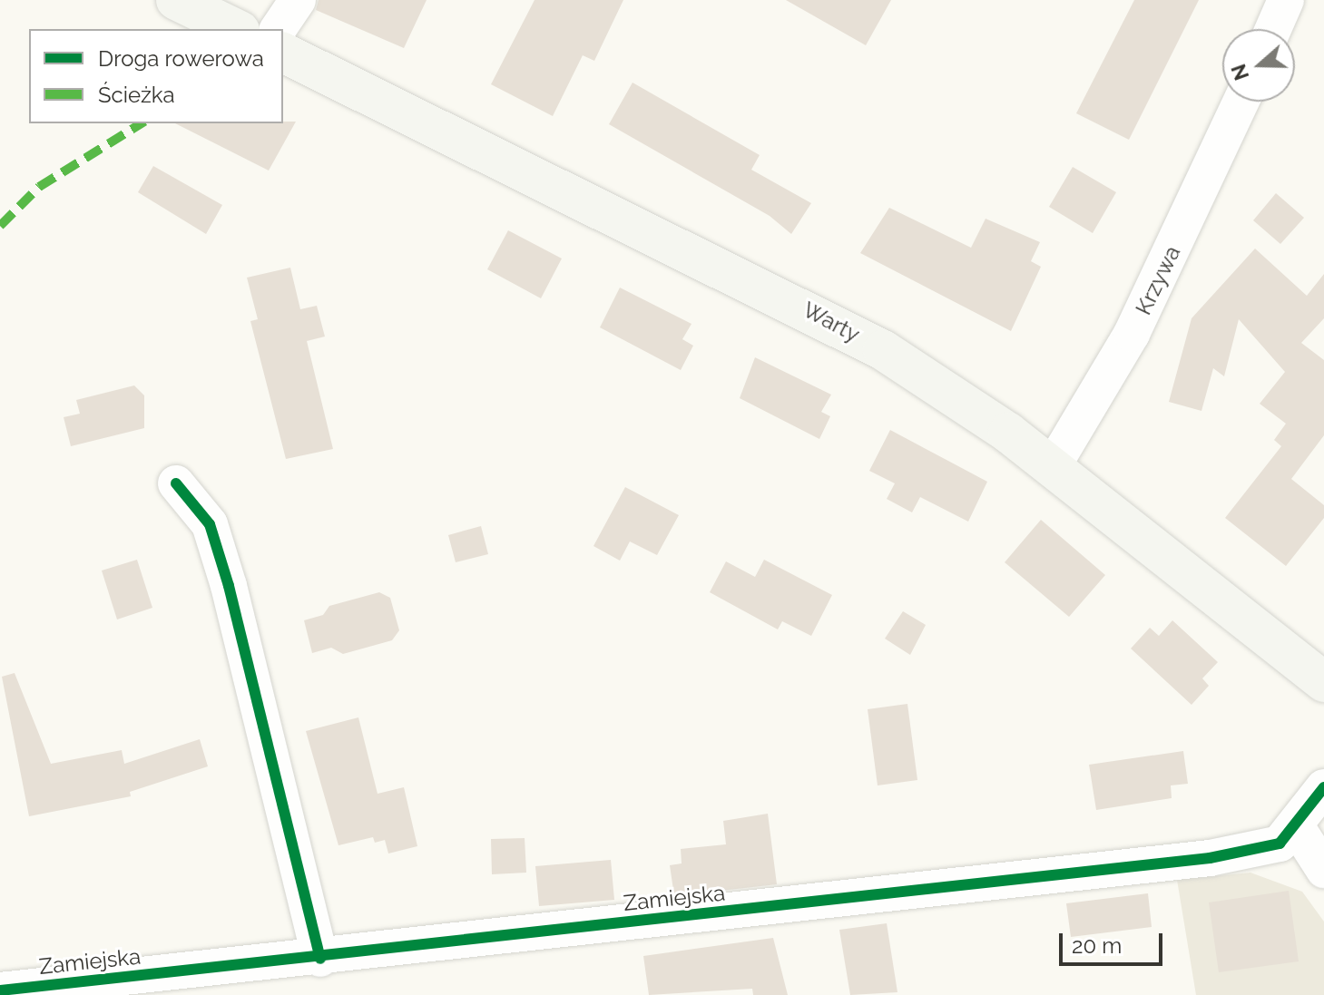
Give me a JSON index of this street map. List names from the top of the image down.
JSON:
{
  "streets": {
    "main road": ["Warty"],
    "street": ["Krzywa", "Zamiejska"]
  },
  "crossings": [
    ["Krzywa", "Warty"]
  ],
  "legend": ["Droga rowerowa", "Ścieżka"],
  "scale_bar": "20 m",
  "north": "left"
}
